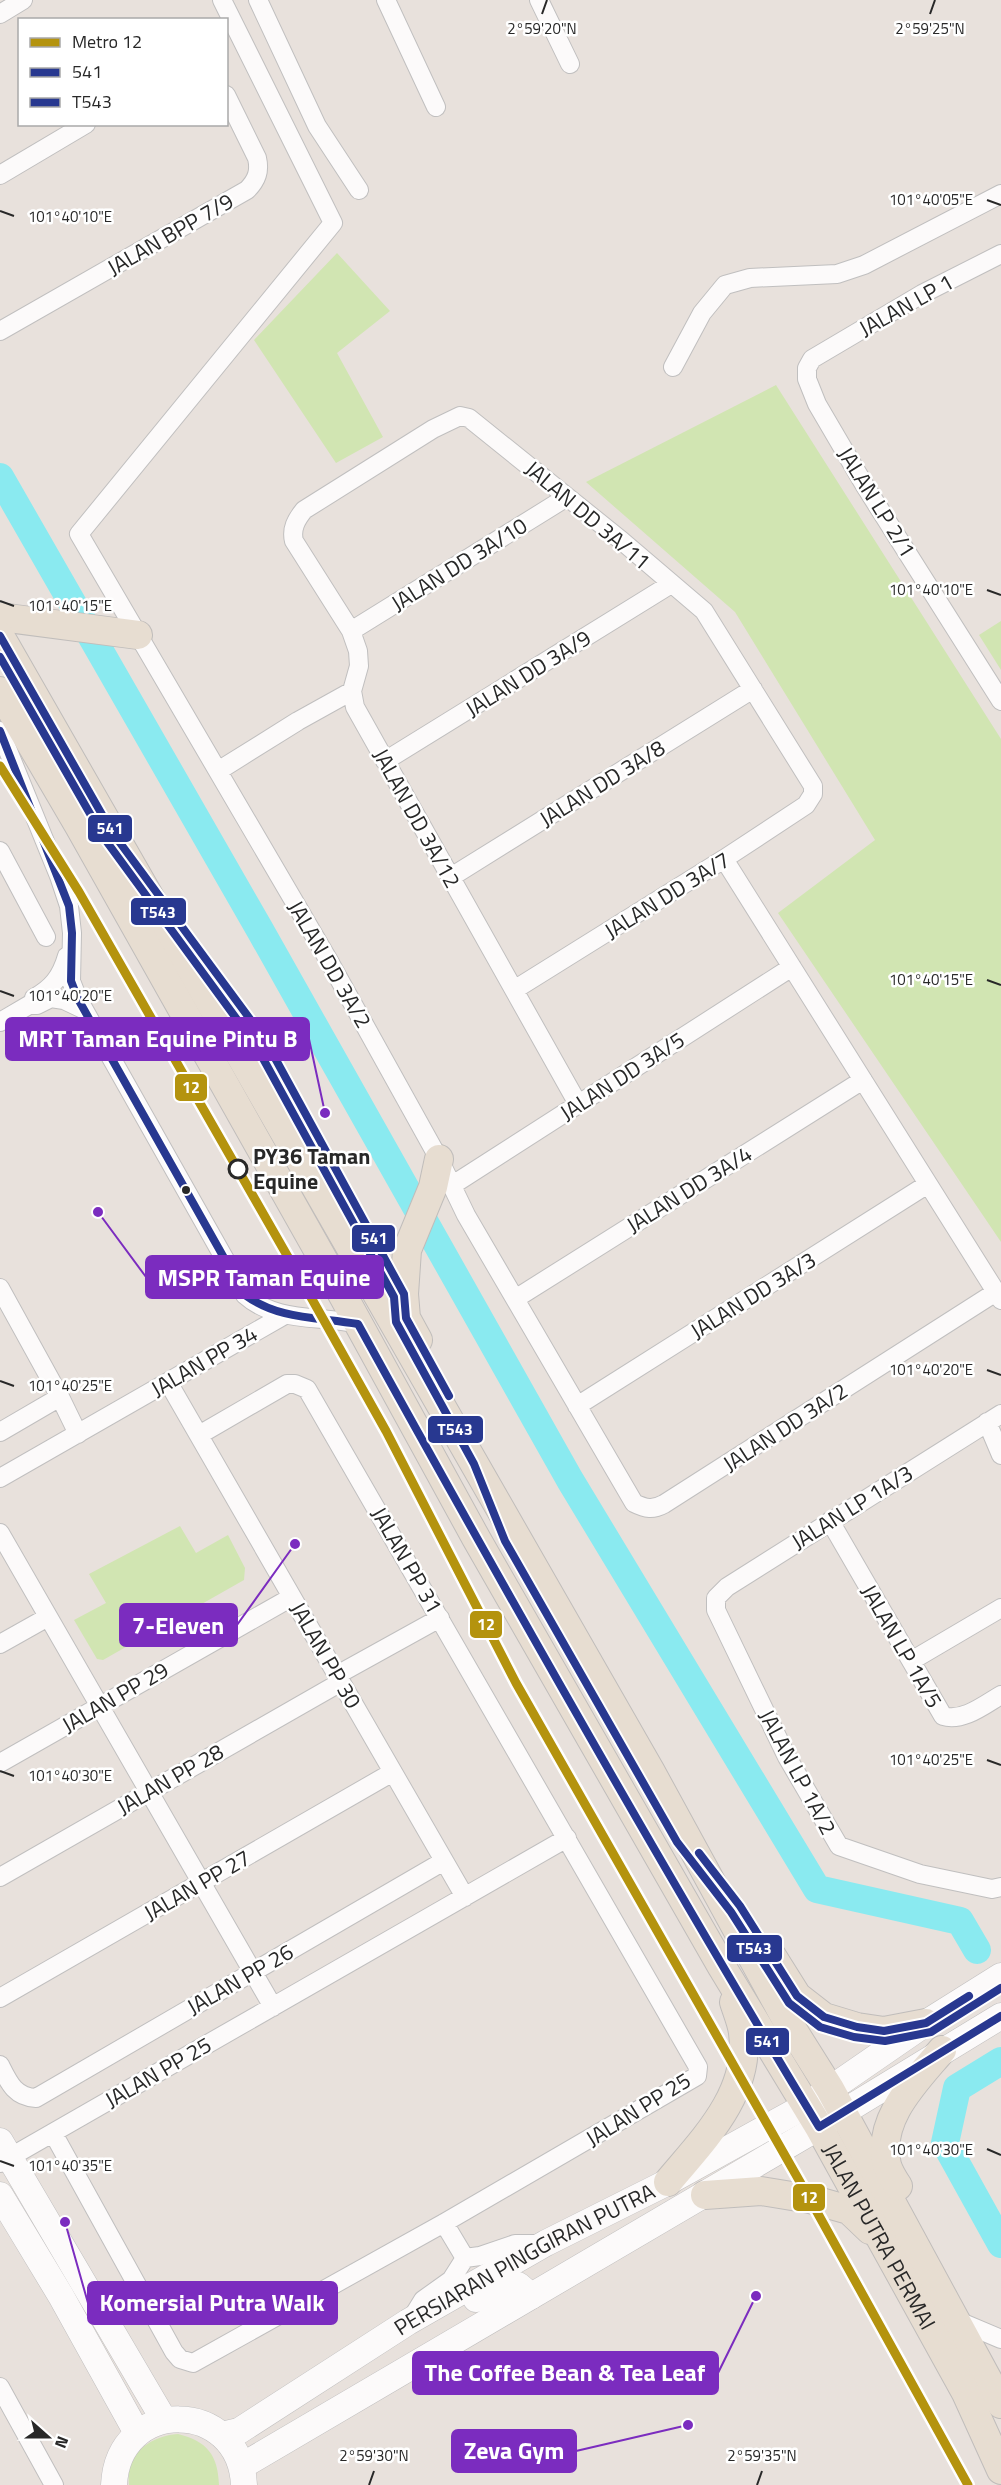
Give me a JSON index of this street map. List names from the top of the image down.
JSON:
{
  "streets": {
    "main road": ["JALAN PUTRA PERMAI"],
    "street": [
      "JALAN BPP 7/9",
      "JALAN LP 1",
      "JALAN LP 2/1",
      "JALAN DD 3A/11",
      "JALAN DD 3A/10",
      "JALAN DD 3A/9",
      "JALAN DD 3A/8",
      "JALAN DD 3A/12",
      "JALAN DD 3A/7",
      "JALAN DD 3A/2",
      "JALAN DD 3A/5",
      "JALAN DD 3A/4",
      "JALAN DD 3A/3",
      "JALAN PP 34",
      "JALAN LP 1A/3",
      "JALAN PP 31",
      "JALAN LP 1A/5",
      "JALAN PP 30",
      "JALAN PP 29",
      "JALAN LP 1A/2",
      "JALAN PP 28",
      "JALAN PP 27",
      "JALAN PP 26",
      "JALAN PP 25",
      "PERSIARAN PINGGIRAN PUTRA"
    ]
  },
  "crossings": [
    ["JALAN LP 1", "JALAN LP 2/1"],
    ["JALAN DD 3A/11", "JALAN DD 3A/10"],
    ["JALAN DD 3A/11", "JALAN DD 3A/9"],
    ["JALAN DD 3A/11", "JALAN DD 3A/8"],
    ["JALAN DD 3A/11", "JALAN DD 3A/7"],
    ["JALAN DD 3A/9", "JALAN DD 3A/12"],
    ["JALAN DD 3A/8", "JALAN DD 3A/12"],
    ["JALAN DD 3A/12", "JALAN DD 3A/7"],
    ["JALAN DD 3A/12", "JALAN DD 3A/5"],
    ["JALAN DD 3A/2", "JALAN DD 3A/3"],
    ["JALAN PP 34", "JALAN PP 30"],
    ["JALAN LP 1A/3", "JALAN LP 1A/5"],
    ["JALAN LP 1A/3", "JALAN LP 1A/2"],
    ["JALAN PP 31", "JALAN PP 30"],
    ["JALAN PP 31", "JALAN PP 28"],
    ["JALAN PP 31", "JALAN PP 25"],
    ["JALAN PP 30", "JALAN PP 29"],
    ["JALAN PP 30", "JALAN PP 28"],
    ["JALAN PP 30", "JALAN PP 27"],
    ["JALAN PP 30", "JALAN PP 26"],
    ["JALAN PP 30", "JALAN PP 25"],
    ["JALAN PUTRA PERMAI", "PERSIARAN PINGGIRAN PUTRA"]
  ],
  "places": [
    "MRT Taman Equine Pintu B",
    "PY36 Taman Equine",
    "MSPR Taman Equine",
    "7-Eleven",
    "Komersial Putra Walk",
    "The Coffee Bean & Tea Leaf",
    "Zeva Gym"
  ],
  "lines": ["transit line 541", "transit line T543", "metro line 12"],
  "legend": ["Metro 12", "541", "T543"],
  "north": "right",
  "coordinates": [
    "2°59'20\"N",
    "2°59'25\"N",
    "101°40'05\"E",
    "101°40'10\"E",
    "101°40'15\"E",
    "101°40'20\"E",
    "101°40'25\"E",
    "101°40'30\"E",
    "101°40'35\"E",
    "2°59'30\"N",
    "2°59'35\"N"
  ]
}
